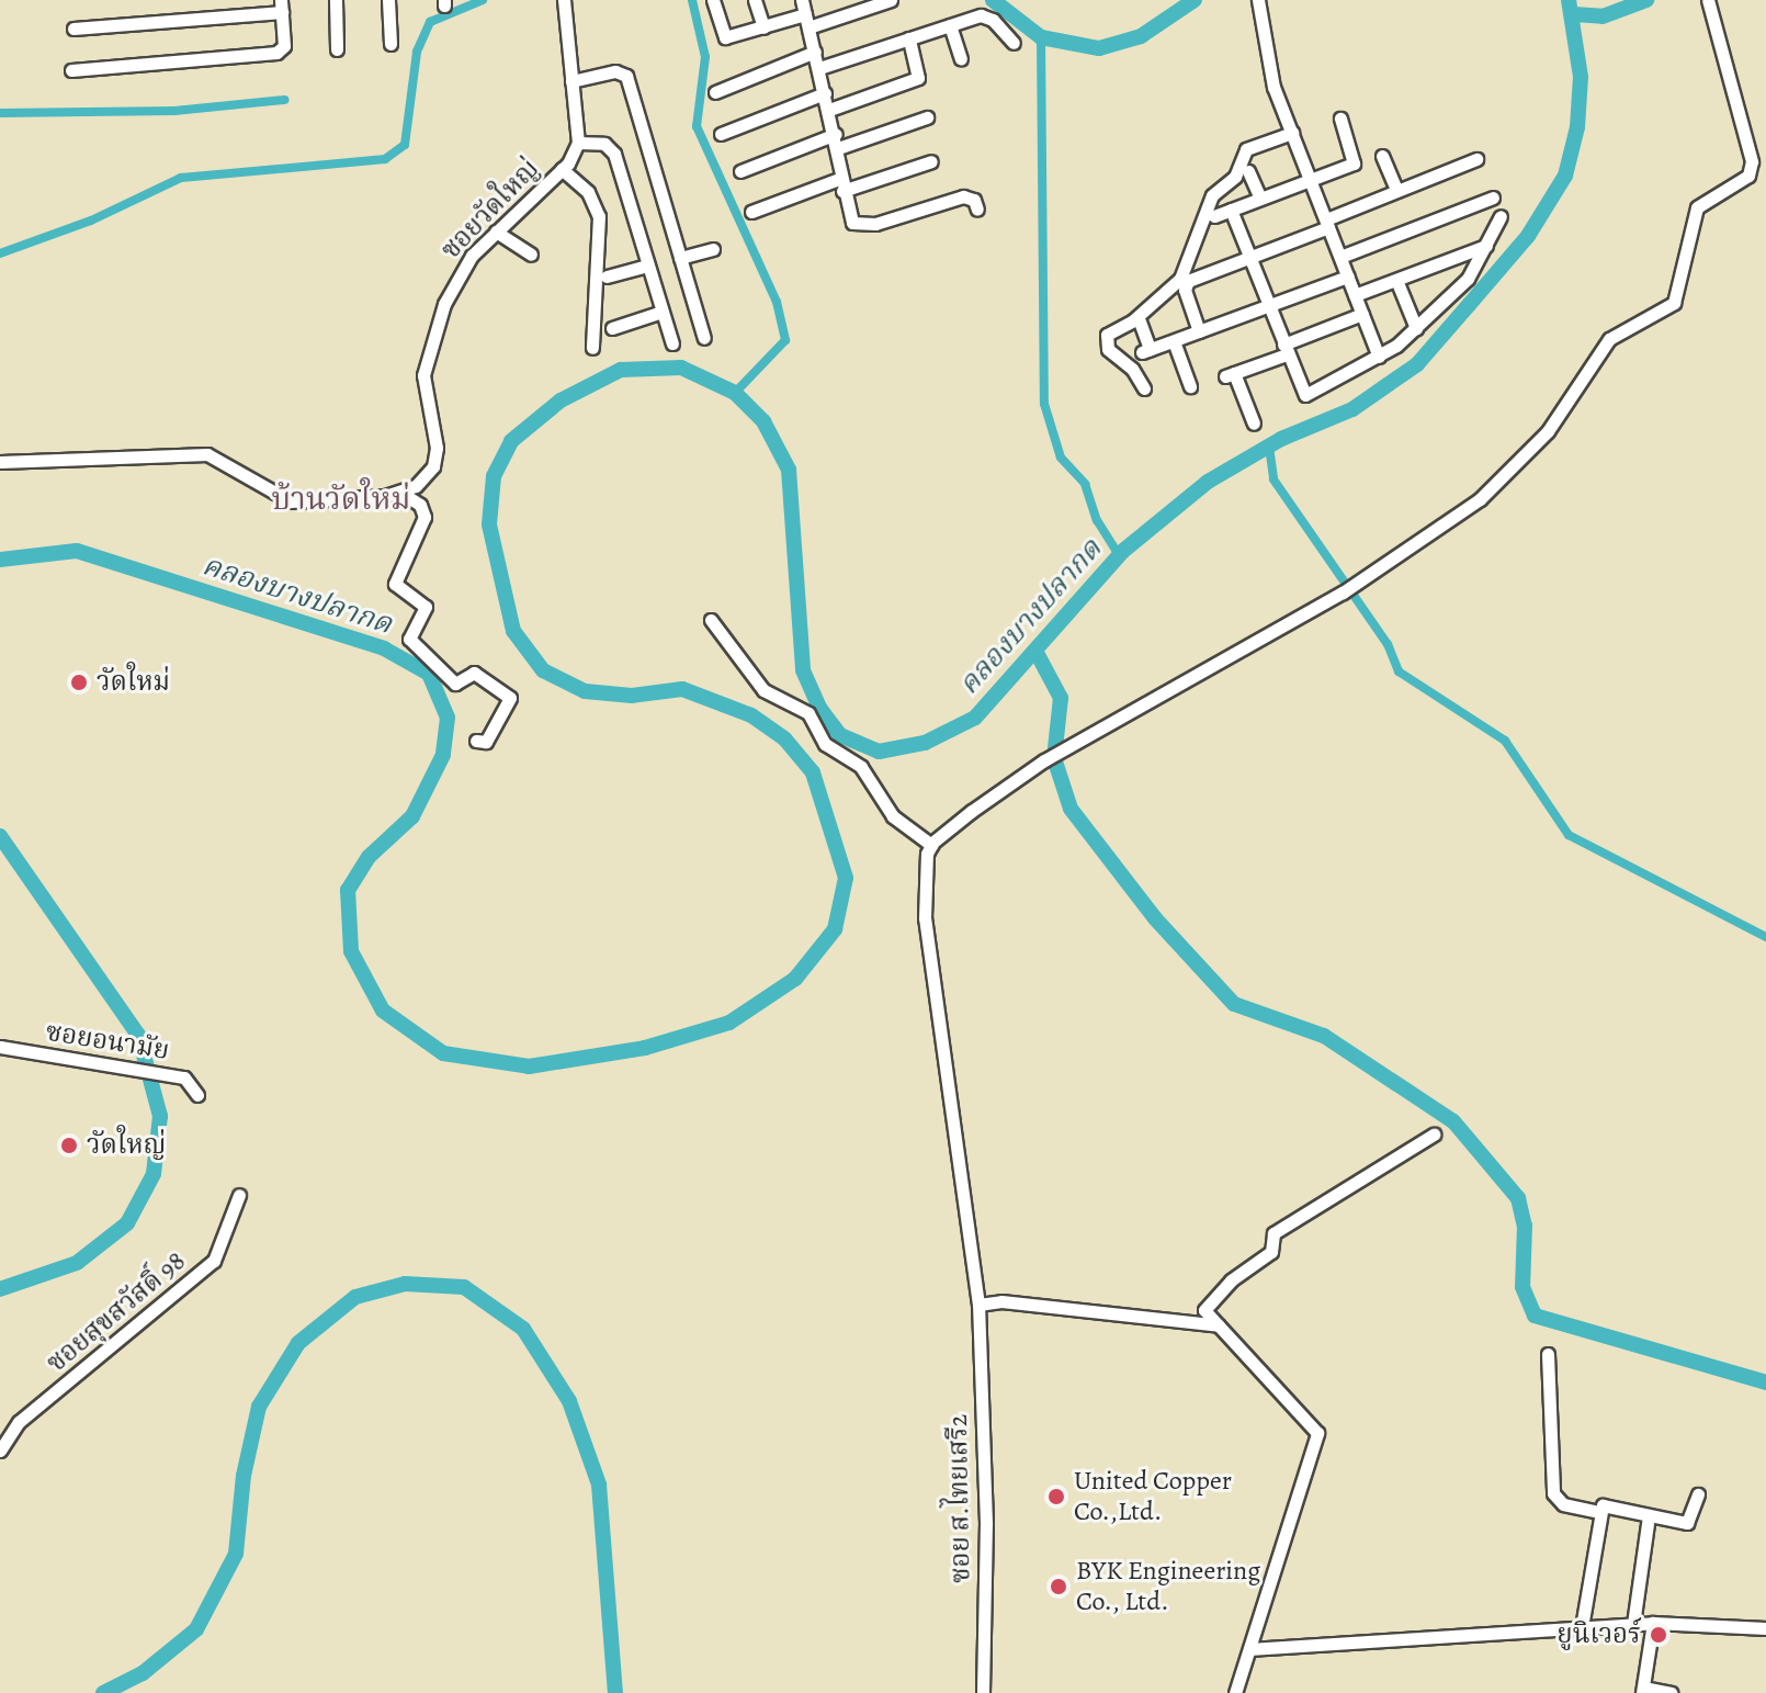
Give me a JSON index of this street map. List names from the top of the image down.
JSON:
{
  "streets": {
    "street": [
      "ซอยวัดใหญ่",
      "ซอยอนามัย",
      "ซอยสุขสวัสดิ์ 98",
      "ซอย ส.ไทยเสรี2"
    ]
  },
  "districts": ["บ้านวัดใหม่"],
  "water": ["คลองบางปลากด"],
  "places": [
    "วัดใหม่",
    "วัดใหญ่",
    "United Copper Co.,Ltd.",
    "BYK Engineering Co., Ltd.",
    "ยูนิเวอร์"
  ]
}
